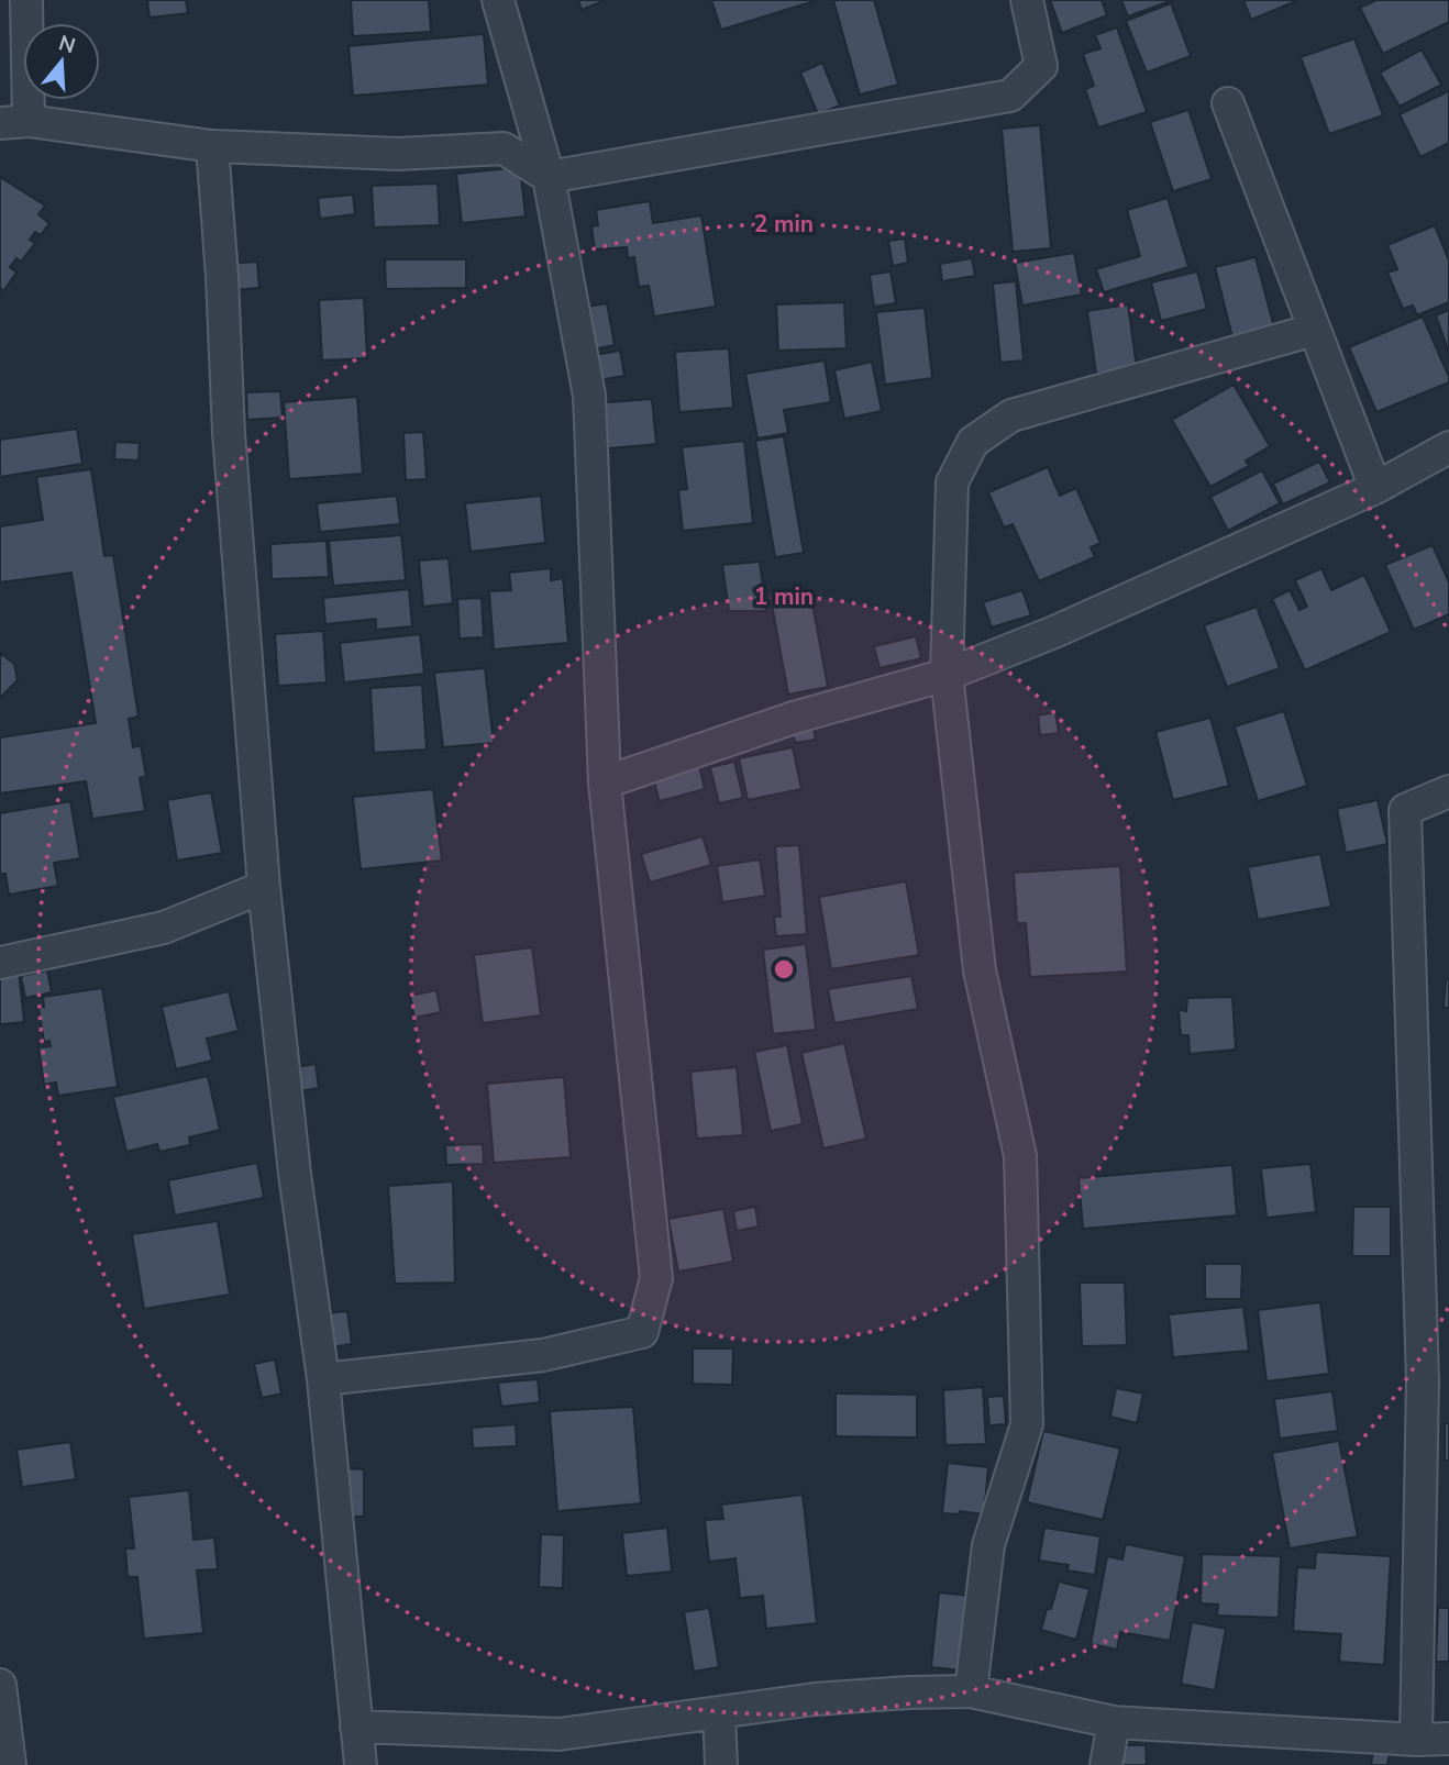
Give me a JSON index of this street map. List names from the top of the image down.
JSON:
{
  "north": "top",
  "rings": ["2 min", "1 min"]
}
